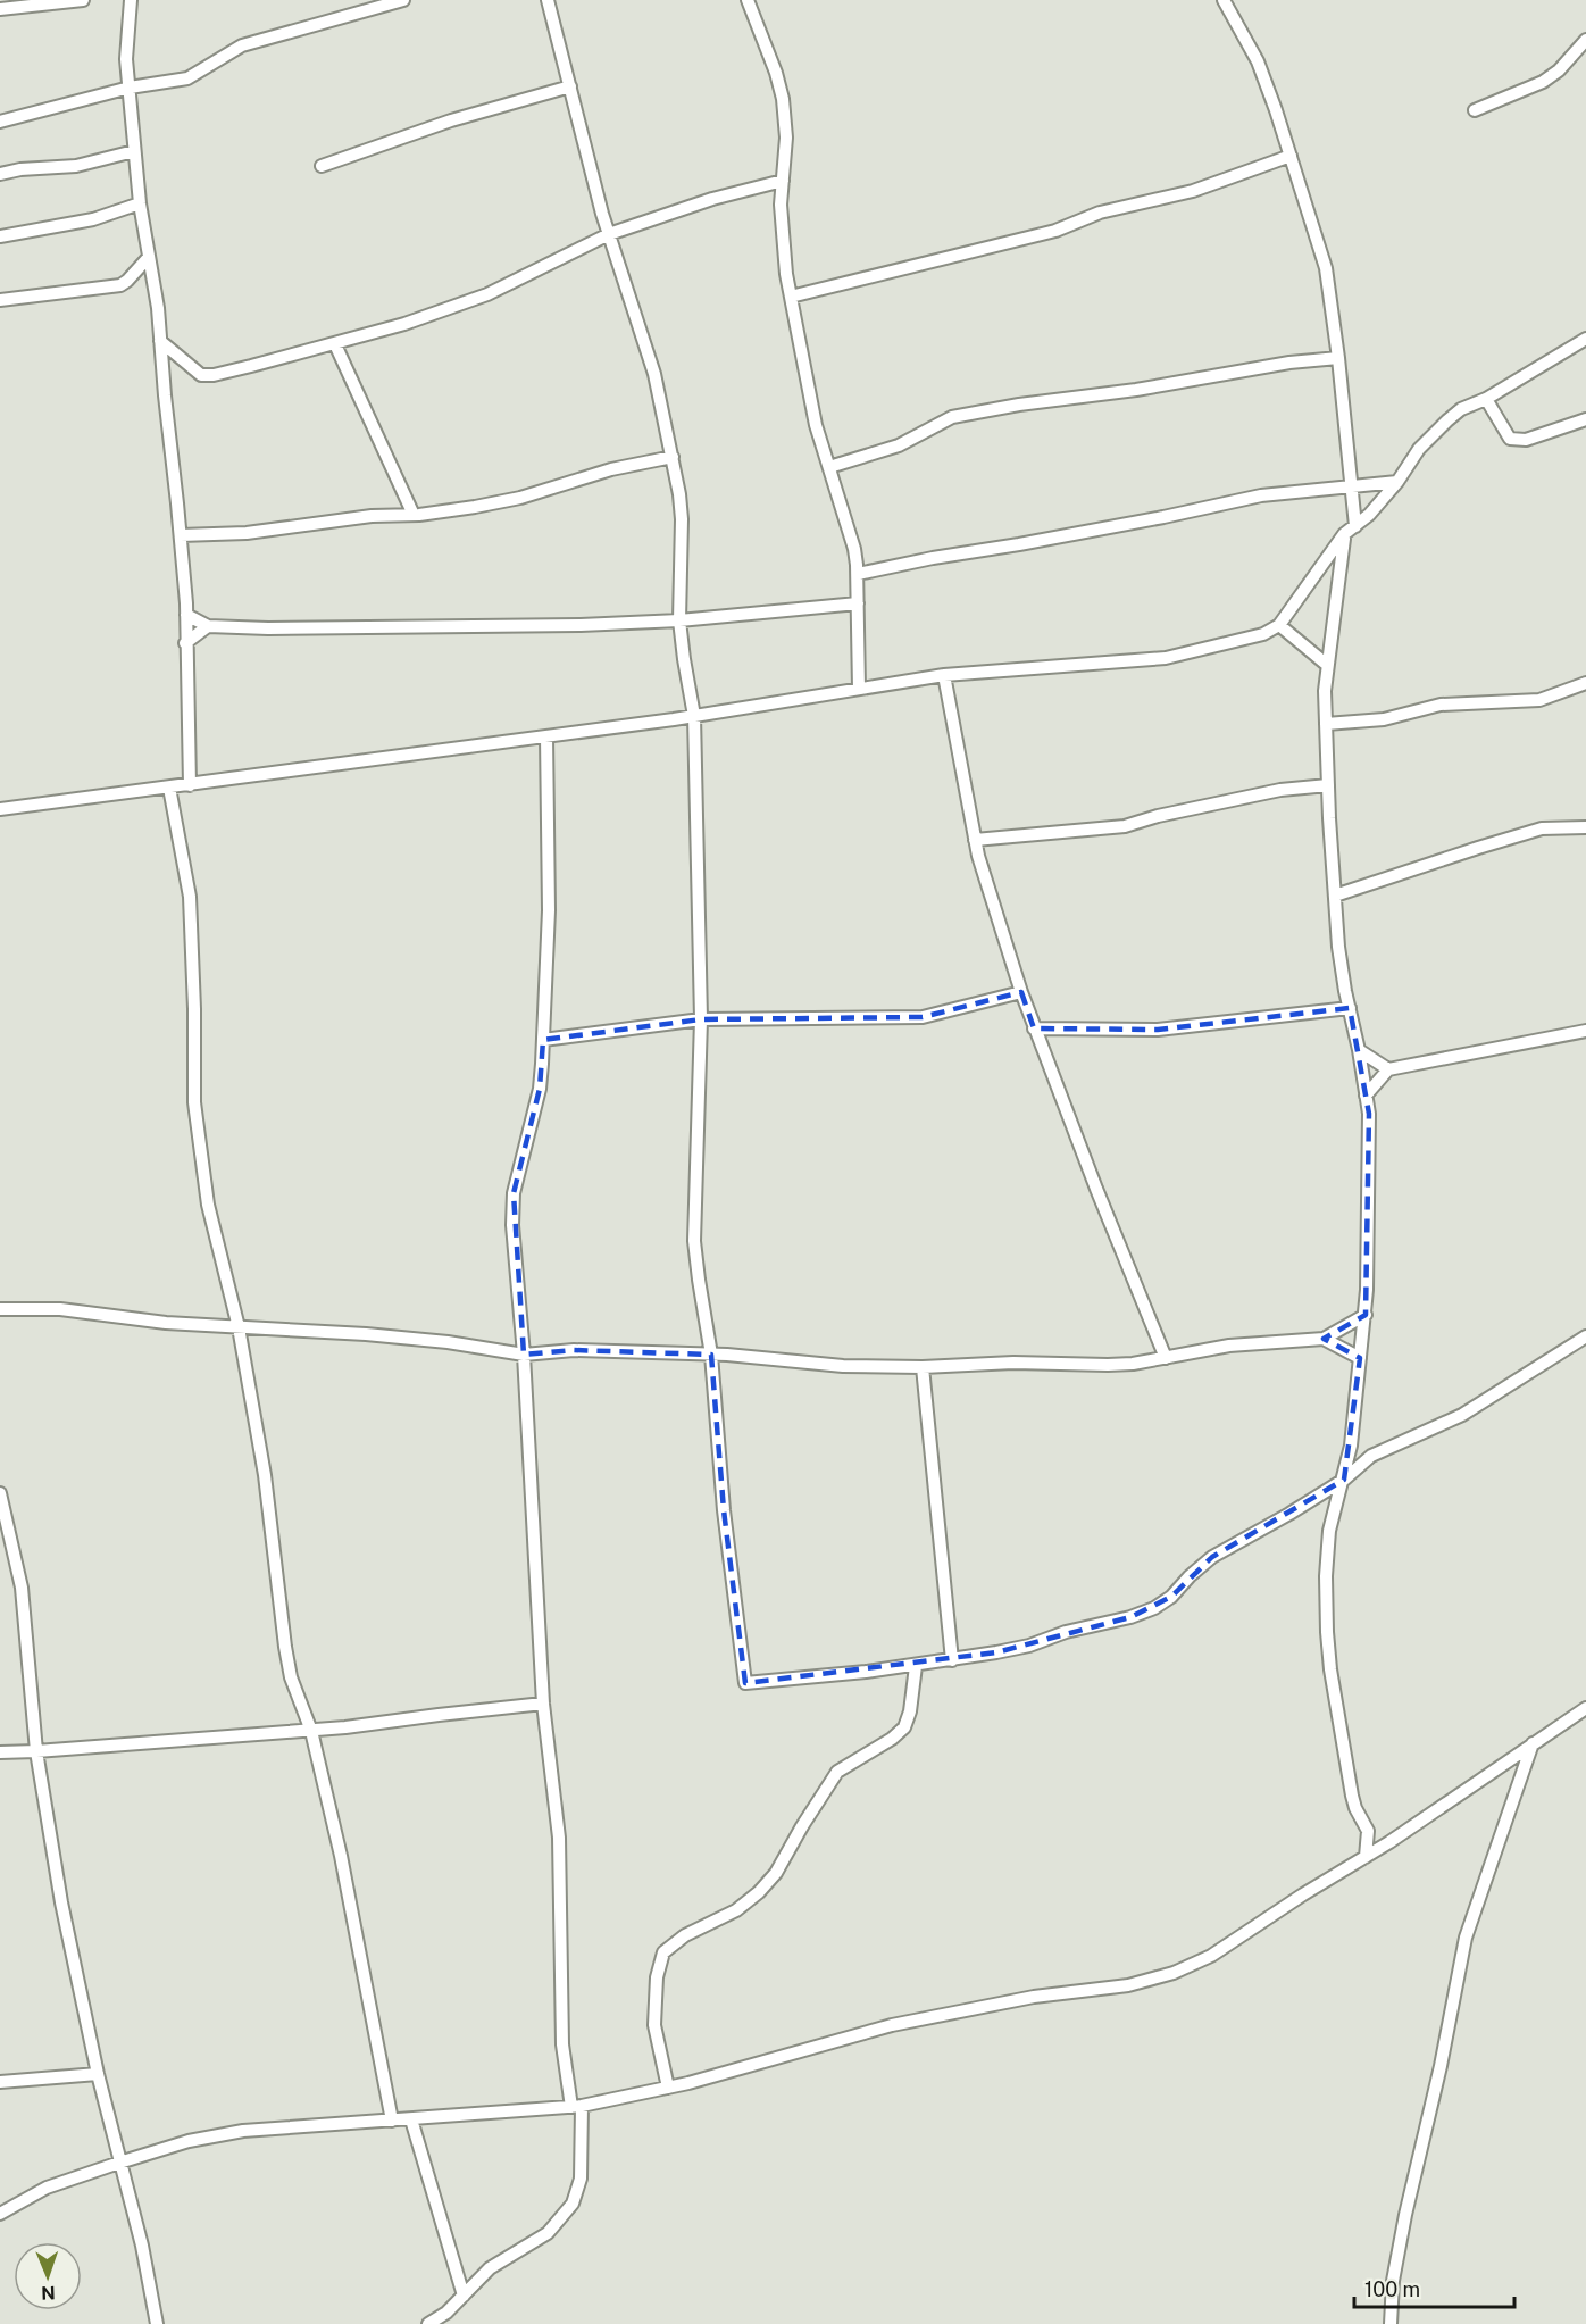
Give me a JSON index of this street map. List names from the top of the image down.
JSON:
{
  "scale_bar": "100 m",
  "north": "bottom"
}
